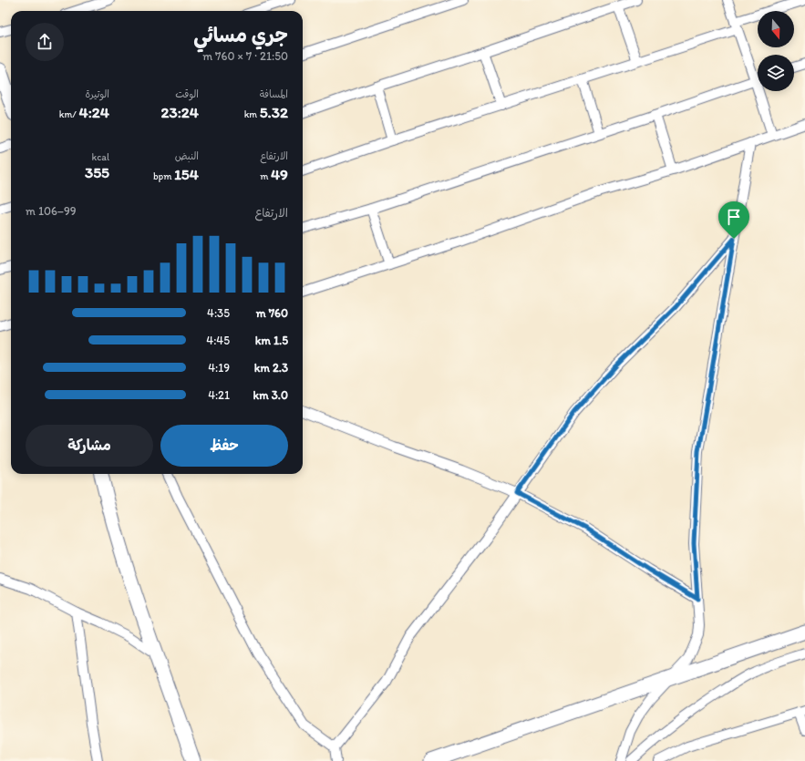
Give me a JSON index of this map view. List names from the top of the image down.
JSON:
{
  "north": "bottom",
  "page": {
    "heading": ["جري مسائي", "21:50 · 7 × 760 m"],
    "stats": [
      ["المسافة", "5.32 km"],
      ["الوقت", "23:24"],
      ["الوتيرة", "4:24 /km"],
      ["الارتفاع", "49 m"],
      ["النبض", "154 bpm"],
      ["kcal", "355"]
    ],
    "chart": ["الارتفاع", "99–106 m"],
    "list": [
      {
        "name": "760 m",
        "note": "4:35"
      },
      {
        "name": "1.5 km",
        "note": "4:45"
      },
      {
        "name": "2.3 km",
        "note": "4:19"
      },
      {
        "name": "3.0 km",
        "note": "4:21"
      }
    ],
    "buttons": ["حفظ", "مشاركة"]
  }
}
